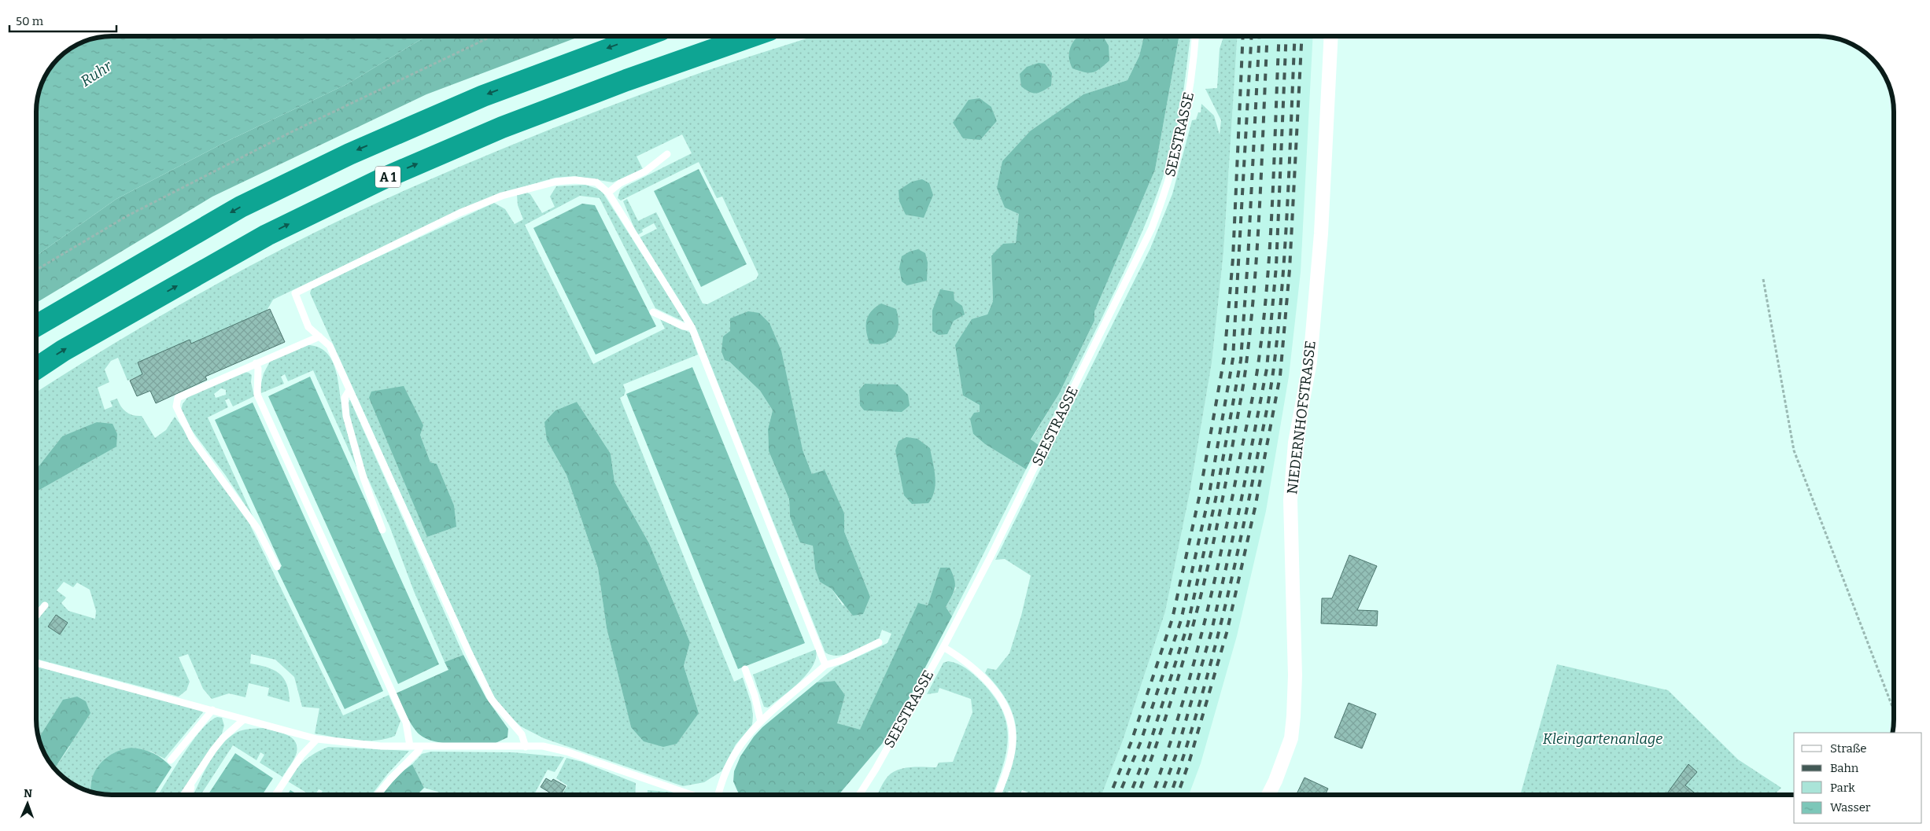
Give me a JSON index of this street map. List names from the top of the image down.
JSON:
{
  "streets": {
    "highway": ["A 1"],
    "street": ["NIEDERNHOFSTRASSE"],
    "lane": ["SEESTRASSE"]
  },
  "water": ["Ruhr"],
  "parks": ["Kleingartenanlage"],
  "legend": [
    "Straße",
    "Bahn",
    "Park",
    "Wasser"
  ],
  "scale_bar": "50 m",
  "north": "top"
}
